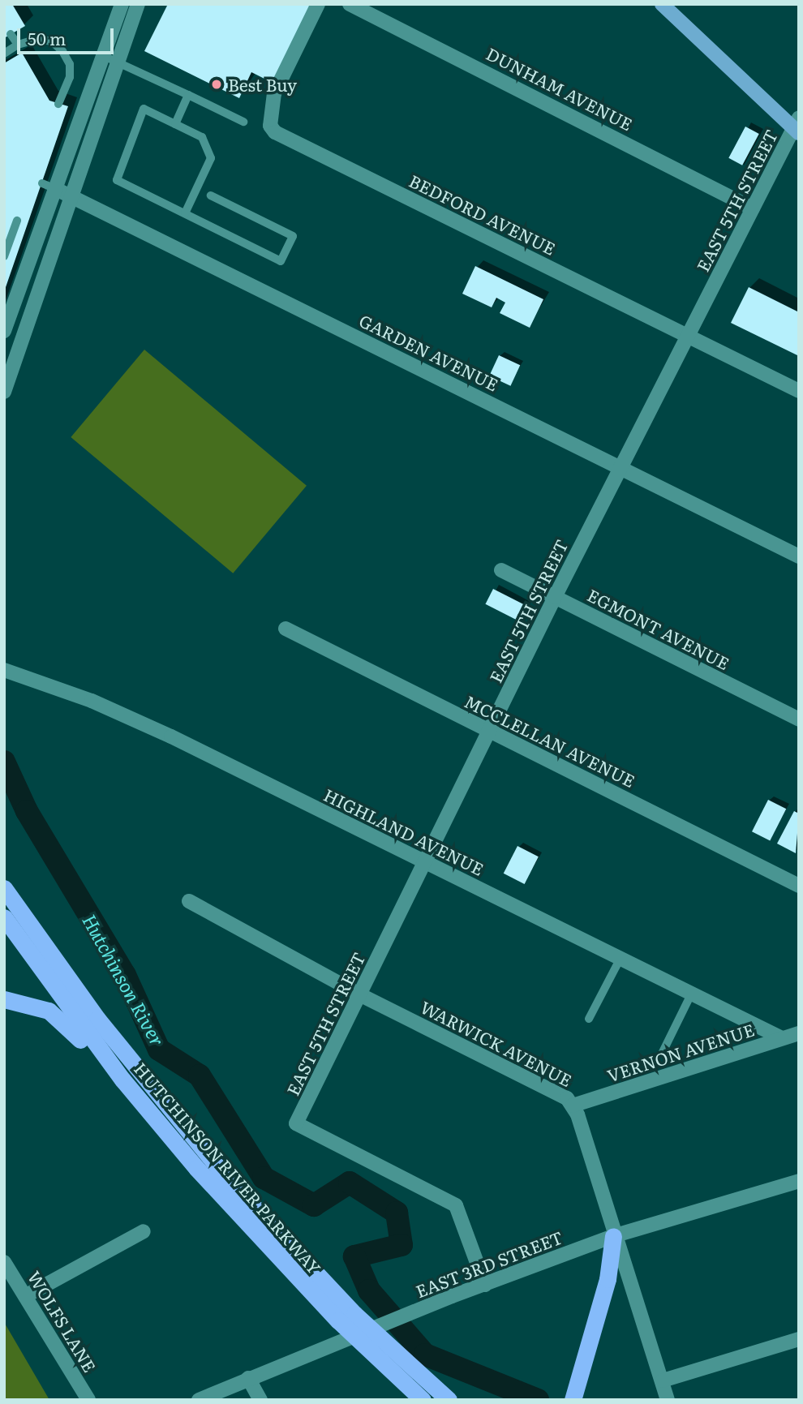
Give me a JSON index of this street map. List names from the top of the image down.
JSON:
{
  "streets": {
    "highway": ["HUTCHINSON RIVER PARKWAY"],
    "street": [
      "DUNHAM AVENUE",
      "EAST 5TH STREET",
      "BEDFORD AVENUE",
      "GARDEN AVENUE",
      "EGMONT AVENUE",
      "MCCLELLAN AVENUE",
      "HIGHLAND AVENUE",
      "WARWICK AVENUE",
      "VERNON AVENUE",
      "EAST 3RD STREET",
      "WOLFS LANE"
    ]
  },
  "crossings": [
    ["DUNHAM AVENUE", "EAST 5TH STREET"],
    ["EAST 5TH STREET", "BEDFORD AVENUE"],
    ["EAST 5TH STREET", "GARDEN AVENUE"],
    ["EAST 5TH STREET", "EGMONT AVENUE"],
    ["EAST 5TH STREET", "MCCLELLAN AVENUE"],
    ["EAST 5TH STREET", "HIGHLAND AVENUE"],
    ["EAST 5TH STREET", "WARWICK AVENUE"],
    ["EAST 5TH STREET", "EAST 3RD STREET"],
    ["HIGHLAND AVENUE", "VERNON AVENUE"],
    ["WARWICK AVENUE", "VERNON AVENUE"],
    ["WARWICK AVENUE", "EAST 3RD STREET"]
  ],
  "water": ["Hutchinson River"],
  "places": ["Best Buy"],
  "scale_bar": "50 m"
}
